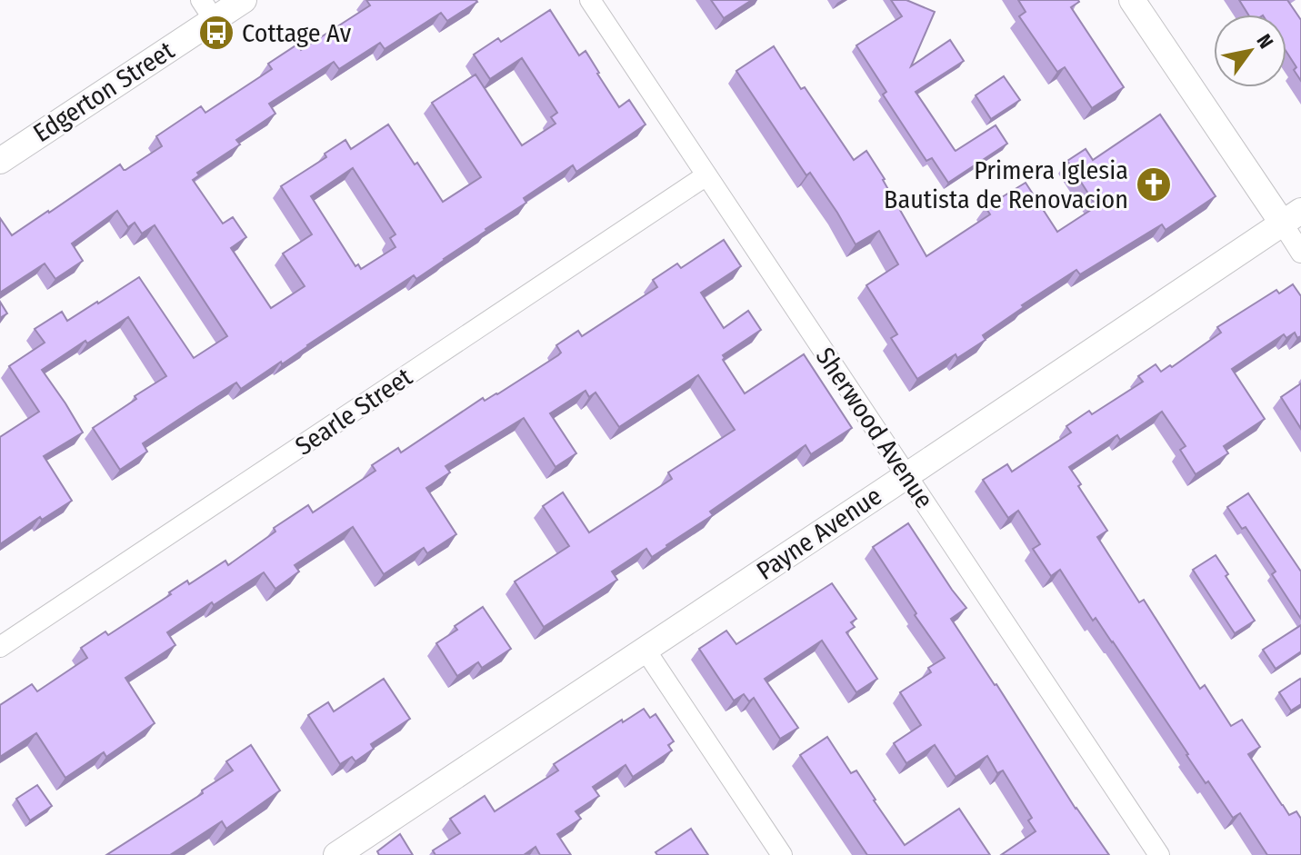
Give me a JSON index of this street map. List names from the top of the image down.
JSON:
{
  "streets": {
    "street": [
      "Edgerton Street",
      "Searle Street",
      "Sherwood Avenue",
      "Payne Avenue"
    ]
  },
  "crossings": [
    ["Searle Street", "Sherwood Avenue"],
    ["Sherwood Avenue", "Payne Avenue"]
  ],
  "places": {
    "bus stop": ["Cottage Av"],
    "church": ["Primera Iglesia Bautista de Renovacion"]
  },
  "north": "top right"
}
